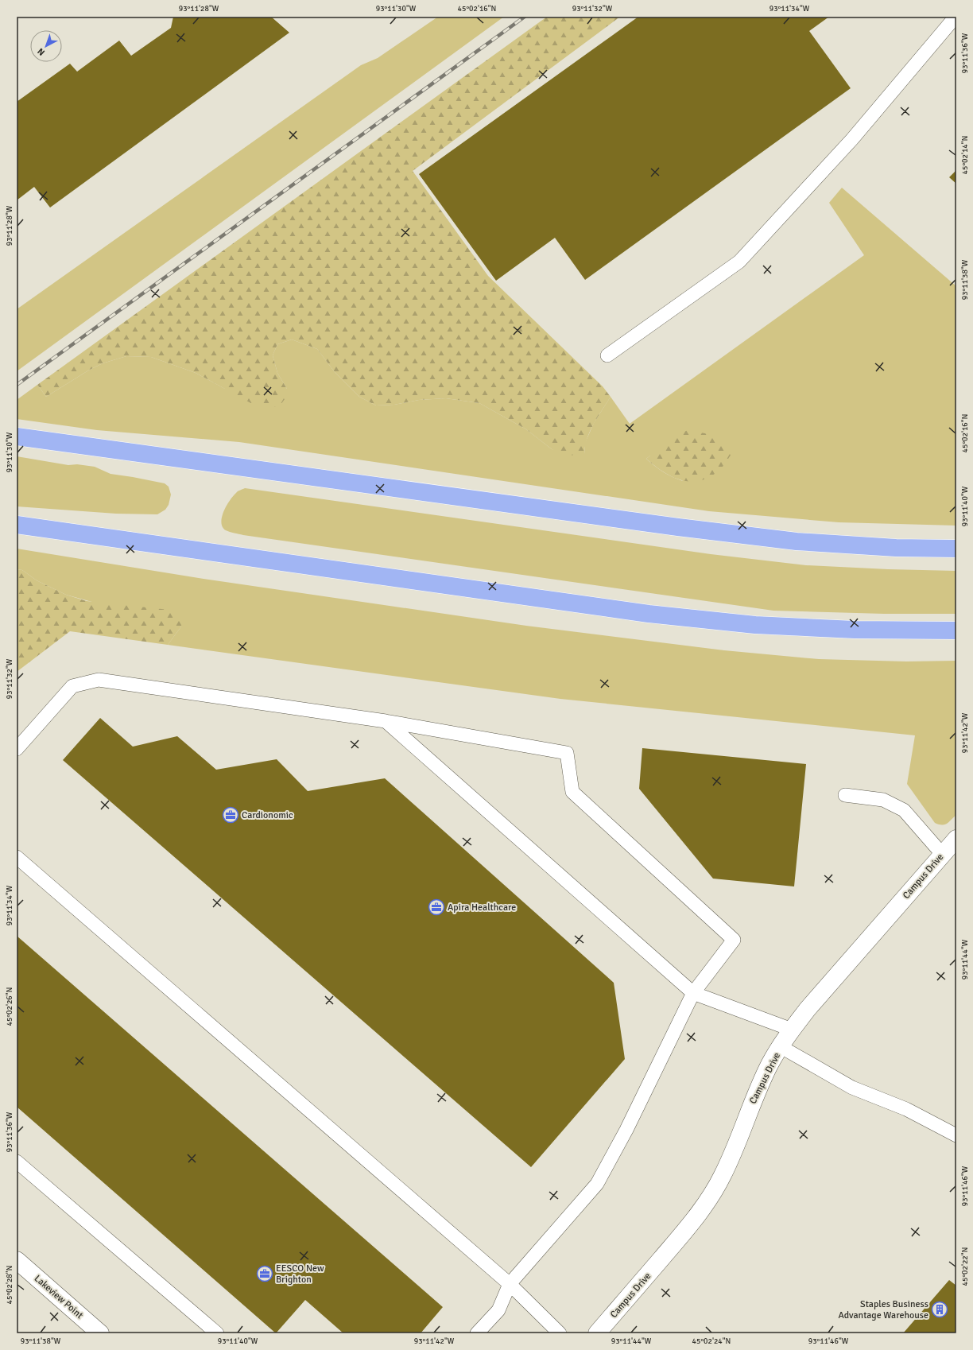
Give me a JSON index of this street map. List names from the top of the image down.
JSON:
{
  "streets": {
    "street": ["Campus Drive", "Lakeview Point"]
  },
  "places": {
    "office": ["Cardionomic", "Apira Healthcare", "EESCO New Brighton"],
    "building": ["Staples Business Advantage Warehouse"]
  },
  "north": "bottom left",
  "coordinates": [
    "93°11'28\"W",
    "93°11'30\"W",
    "45°02'16\"N",
    "93°11'32\"W",
    "93°11'34\"W",
    "93°11'36\"W",
    "45°02'14\"N",
    "93°11'38\"W",
    "93°11'40\"W",
    "93°11'42\"W",
    "93°11'44\"W",
    "45°02'26\"N",
    "93°11'46\"W",
    "45°02'22\"N",
    "45°02'28\"N",
    "45°02'24\"N"
  ]
}
